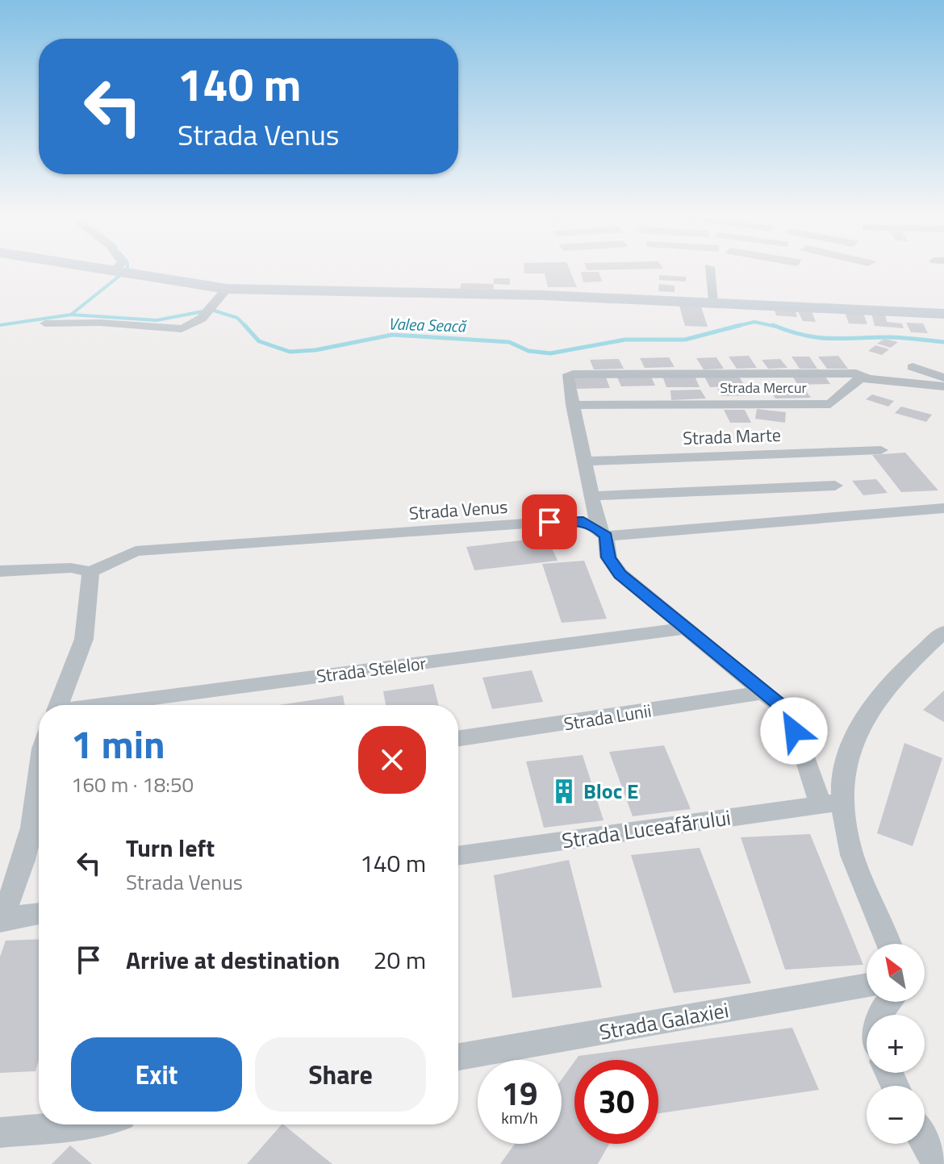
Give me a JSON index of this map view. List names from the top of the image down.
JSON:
{
  "streets": {
    "street": [
      "Strada Mercur",
      "Strada Marte",
      "Strada Venus",
      "Strada Stelelor",
      "Strada Lunii",
      "Strada Luceafărului",
      "Strada Galaxiei"
    ]
  },
  "water": ["Valea Seacă"],
  "places": {
    "building": ["Bloc E"]
  },
  "north": "top left",
  "page": {
    "turn": ["140 m", "Strada Venus"],
    "heading": ["1 min", "160 m · 18:50"],
    "list": [
      {
        "name": "Turn left",
        "note": "Strada Venus",
        "value": "140 m"
      },
      {
        "name": "Arrive at destination",
        "value": "20 m"
      }
    ],
    "map_buttons": ["+", "−"],
    "buttons": ["Exit", "Share"],
    "speed": "19 km/h",
    "limit": "30"
  }
}
